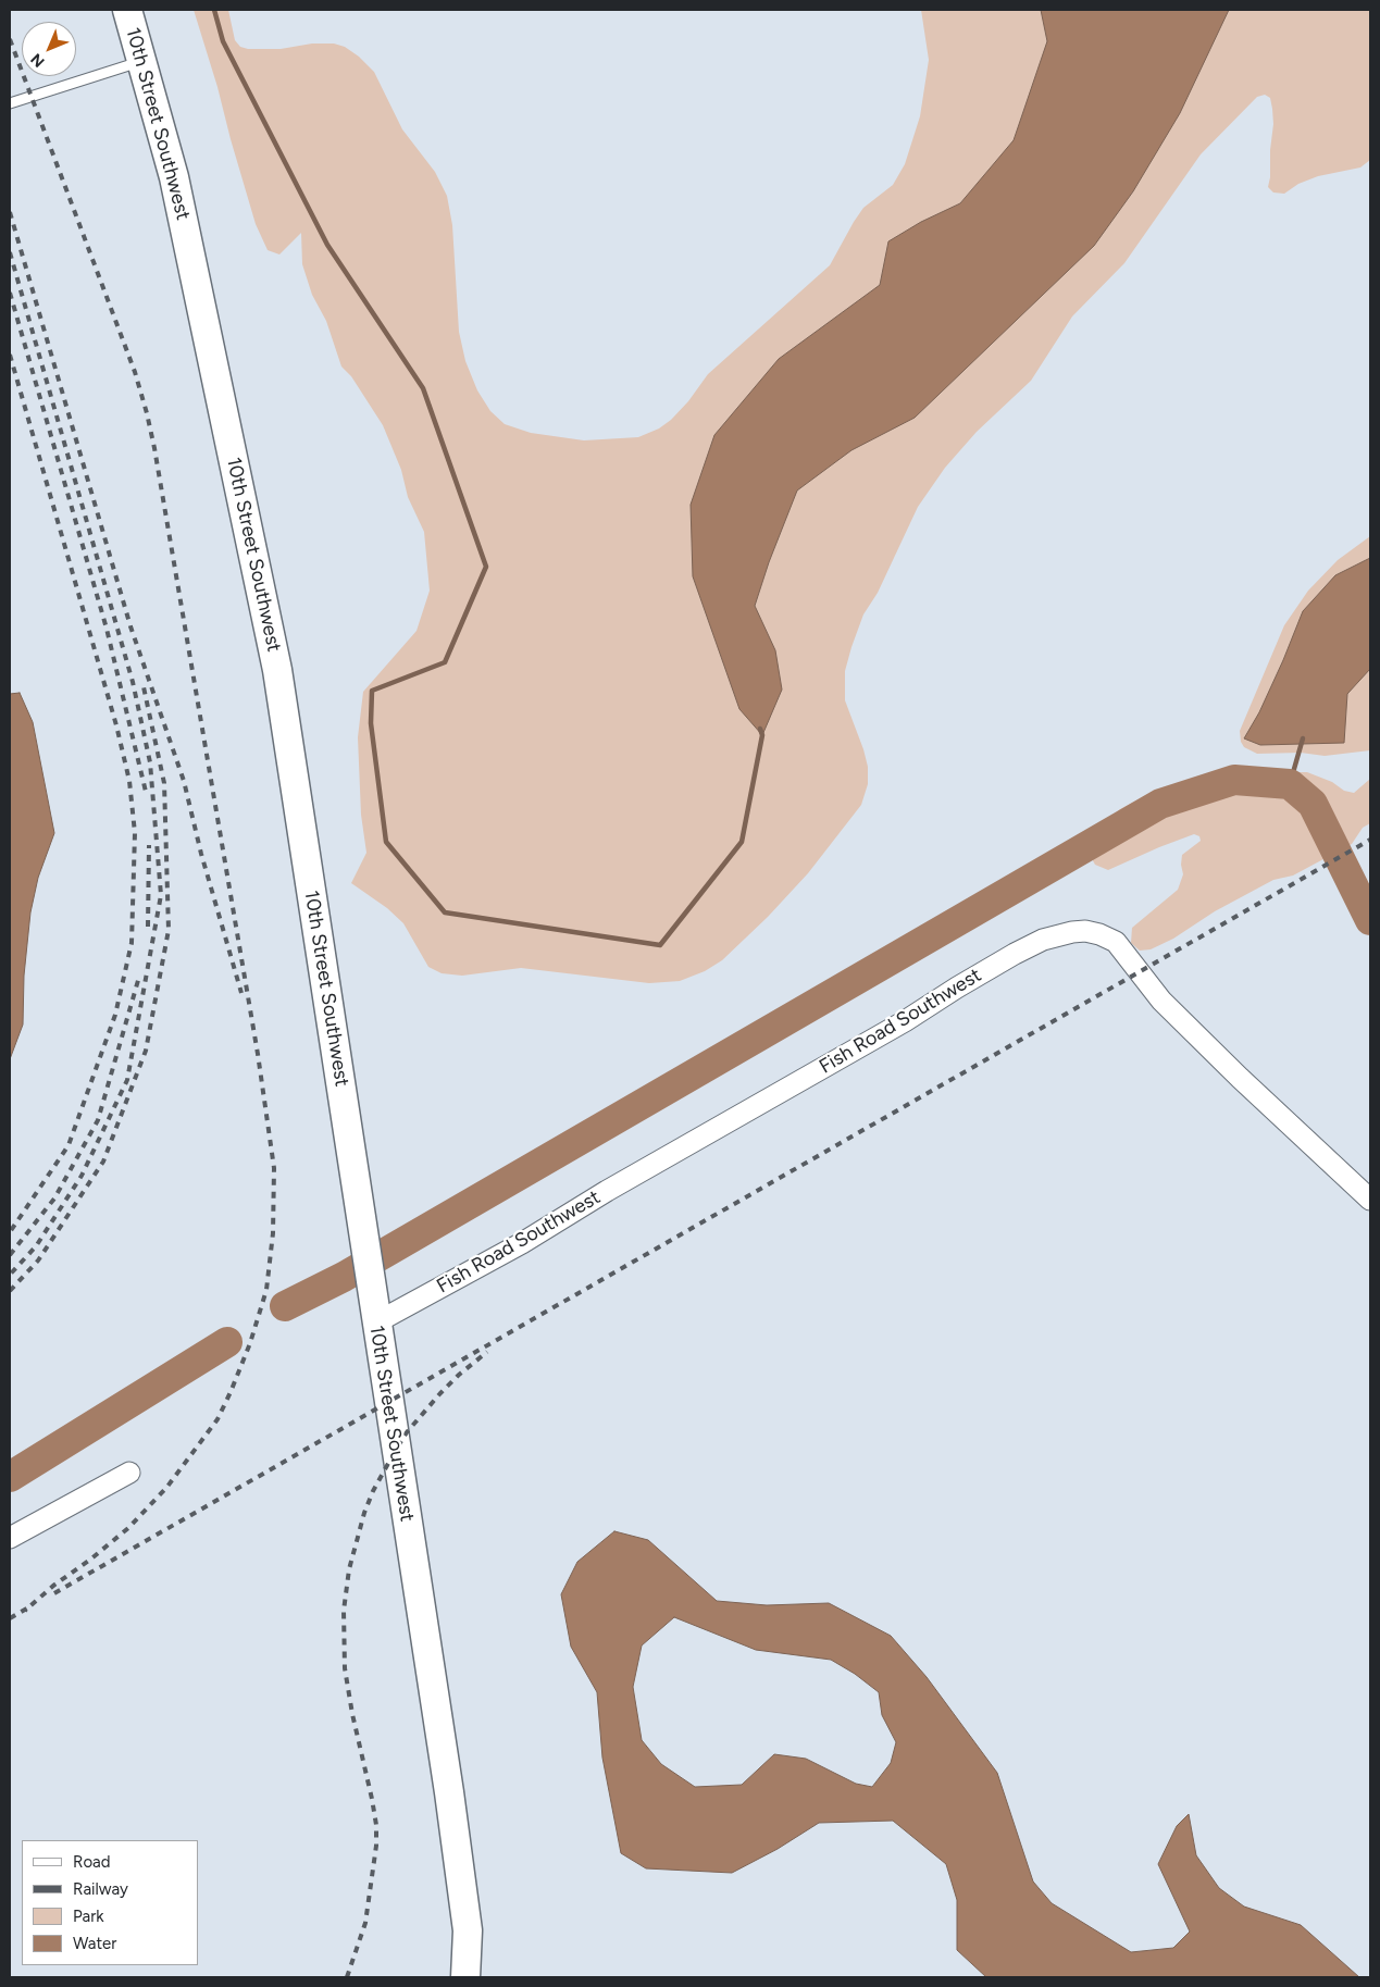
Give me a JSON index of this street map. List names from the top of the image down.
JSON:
{
  "streets": {
    "main road": ["10th Street Southwest"],
    "street": ["Fish Road Southwest"]
  },
  "crossings": [
    ["10th Street Southwest", "Fish Road Southwest"]
  ],
  "legend": [
    "Road",
    "Railway",
    "Park",
    "Water"
  ],
  "north": "bottom left"
}
